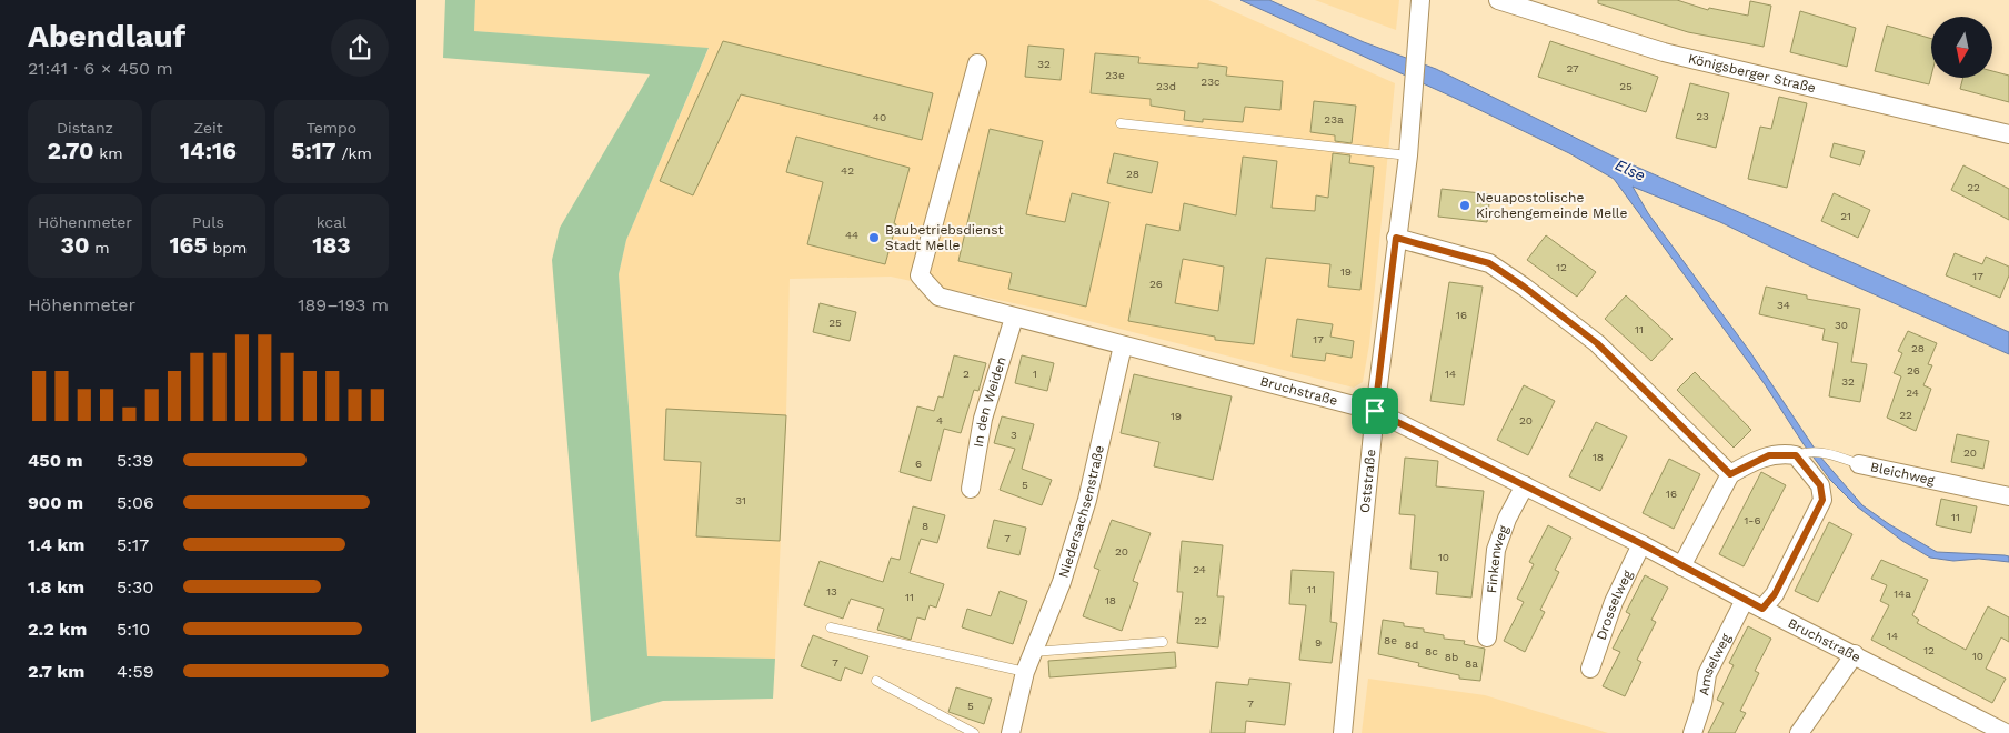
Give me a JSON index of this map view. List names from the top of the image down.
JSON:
{
  "streets": {
    "street": [
      "Königsberger Straße",
      "Bruchstraße",
      "In den Weiden",
      "Bleichweg",
      "Oststraße",
      "Niedersachsenstraße",
      "Finkenweg",
      "Drosselweg",
      "Amselweg"
    ]
  },
  "crossings": [
    ["Bruchstraße", "In den Weiden"],
    ["Bruchstraße", "Oststraße"],
    ["Bruchstraße", "Niedersachsenstraße"],
    ["Bruchstraße", "Finkenweg"],
    ["Bruchstraße", "Drosselweg"],
    ["Bruchstraße", "Amselweg"]
  ],
  "water": ["Else"],
  "places": ["Neuapostolische Kirchengemeinde Melle", "Baubetriebsdienst Stadt Melle"],
  "house_numbers": [
    "32",
    "27",
    "23e",
    "23c",
    "23d",
    "25",
    "23",
    "40",
    "23a",
    "42",
    "28",
    "22",
    "21",
    "44",
    "12",
    "19",
    "17",
    "26",
    "34",
    "16",
    "25",
    "30",
    "11",
    "17",
    "28",
    "26",
    "2",
    "1",
    "14",
    "32",
    "24",
    "22",
    "19",
    "4",
    "20",
    "3",
    "20",
    "18",
    "6",
    "5",
    "16",
    "31",
    "11",
    "1-6",
    "8",
    "7",
    "20",
    "10",
    "24",
    "11",
    "13",
    "14a",
    "11",
    "18",
    "22",
    "14",
    "8e",
    "9",
    "8d",
    "12",
    "8c",
    "10",
    "8b",
    "7",
    "8a",
    "7",
    "5"
  ],
  "north": "bottom",
  "page": {
    "heading": ["Abendlauf", "21:41 · 6 × 450 m"],
    "stats": [
      ["Distanz", "2.70 km"],
      ["Zeit", "14:16"],
      ["Tempo", "5:17 /km"],
      ["Höhenmeter", "30 m"],
      ["Puls", "165 bpm"],
      ["kcal", "183"]
    ],
    "chart": ["Höhenmeter", "189–193 m"],
    "list": [
      {
        "name": "450 m",
        "note": "5:39"
      },
      {
        "name": "900 m",
        "note": "5:06"
      },
      {
        "name": "1.4 km",
        "note": "5:17"
      },
      {
        "name": "1.8 km",
        "note": "5:30"
      },
      {
        "name": "2.2 km",
        "note": "5:10"
      },
      {
        "name": "2.7 km",
        "note": "4:59"
      }
    ]
  }
}
